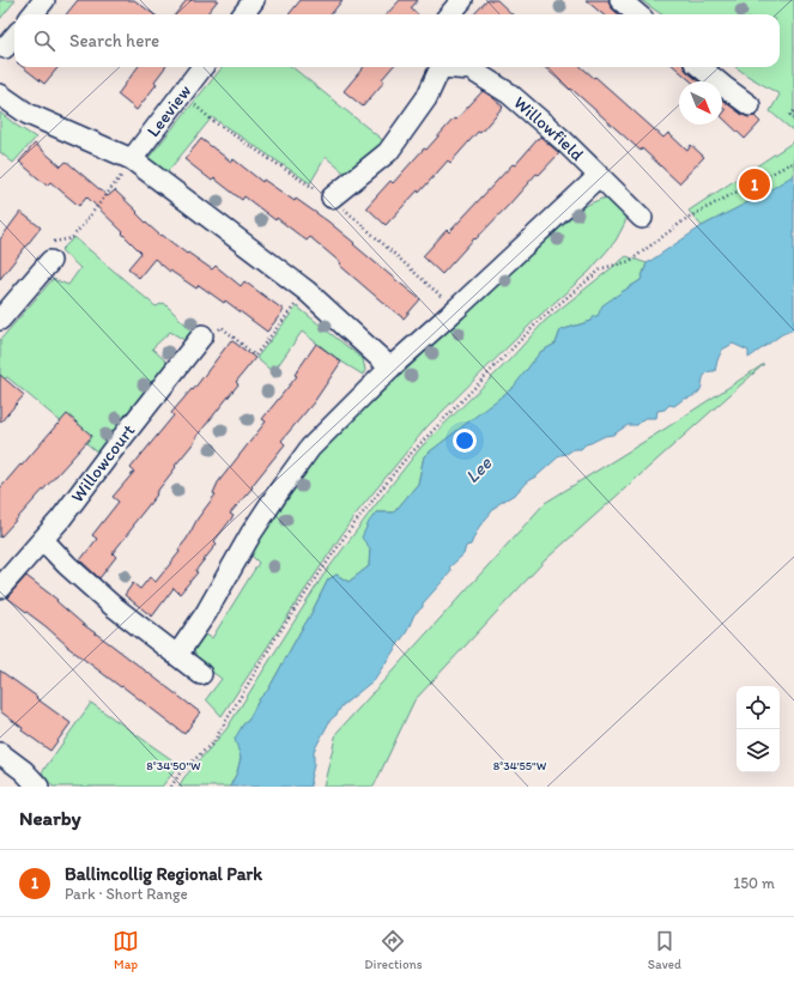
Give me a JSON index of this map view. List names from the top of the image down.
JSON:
{
  "streets": {
    "street": ["Leeview", "Willowfield", "Willowcourt"]
  },
  "water": ["Lee"],
  "north": "bottom right",
  "page": {
    "search": "Search here",
    "pins": "1",
    "heading": "Nearby",
    "list": [
      {
        "mark": "1",
        "name": "Ballincollig Regional Park",
        "note": "Park · Short Range",
        "value": "150 m"
      }
    ],
    "nav": ["Map", "Directions", "Saved"]
  },
  "coordinates": ["8°34'50\"W", "8°34'55\"W"]
}
